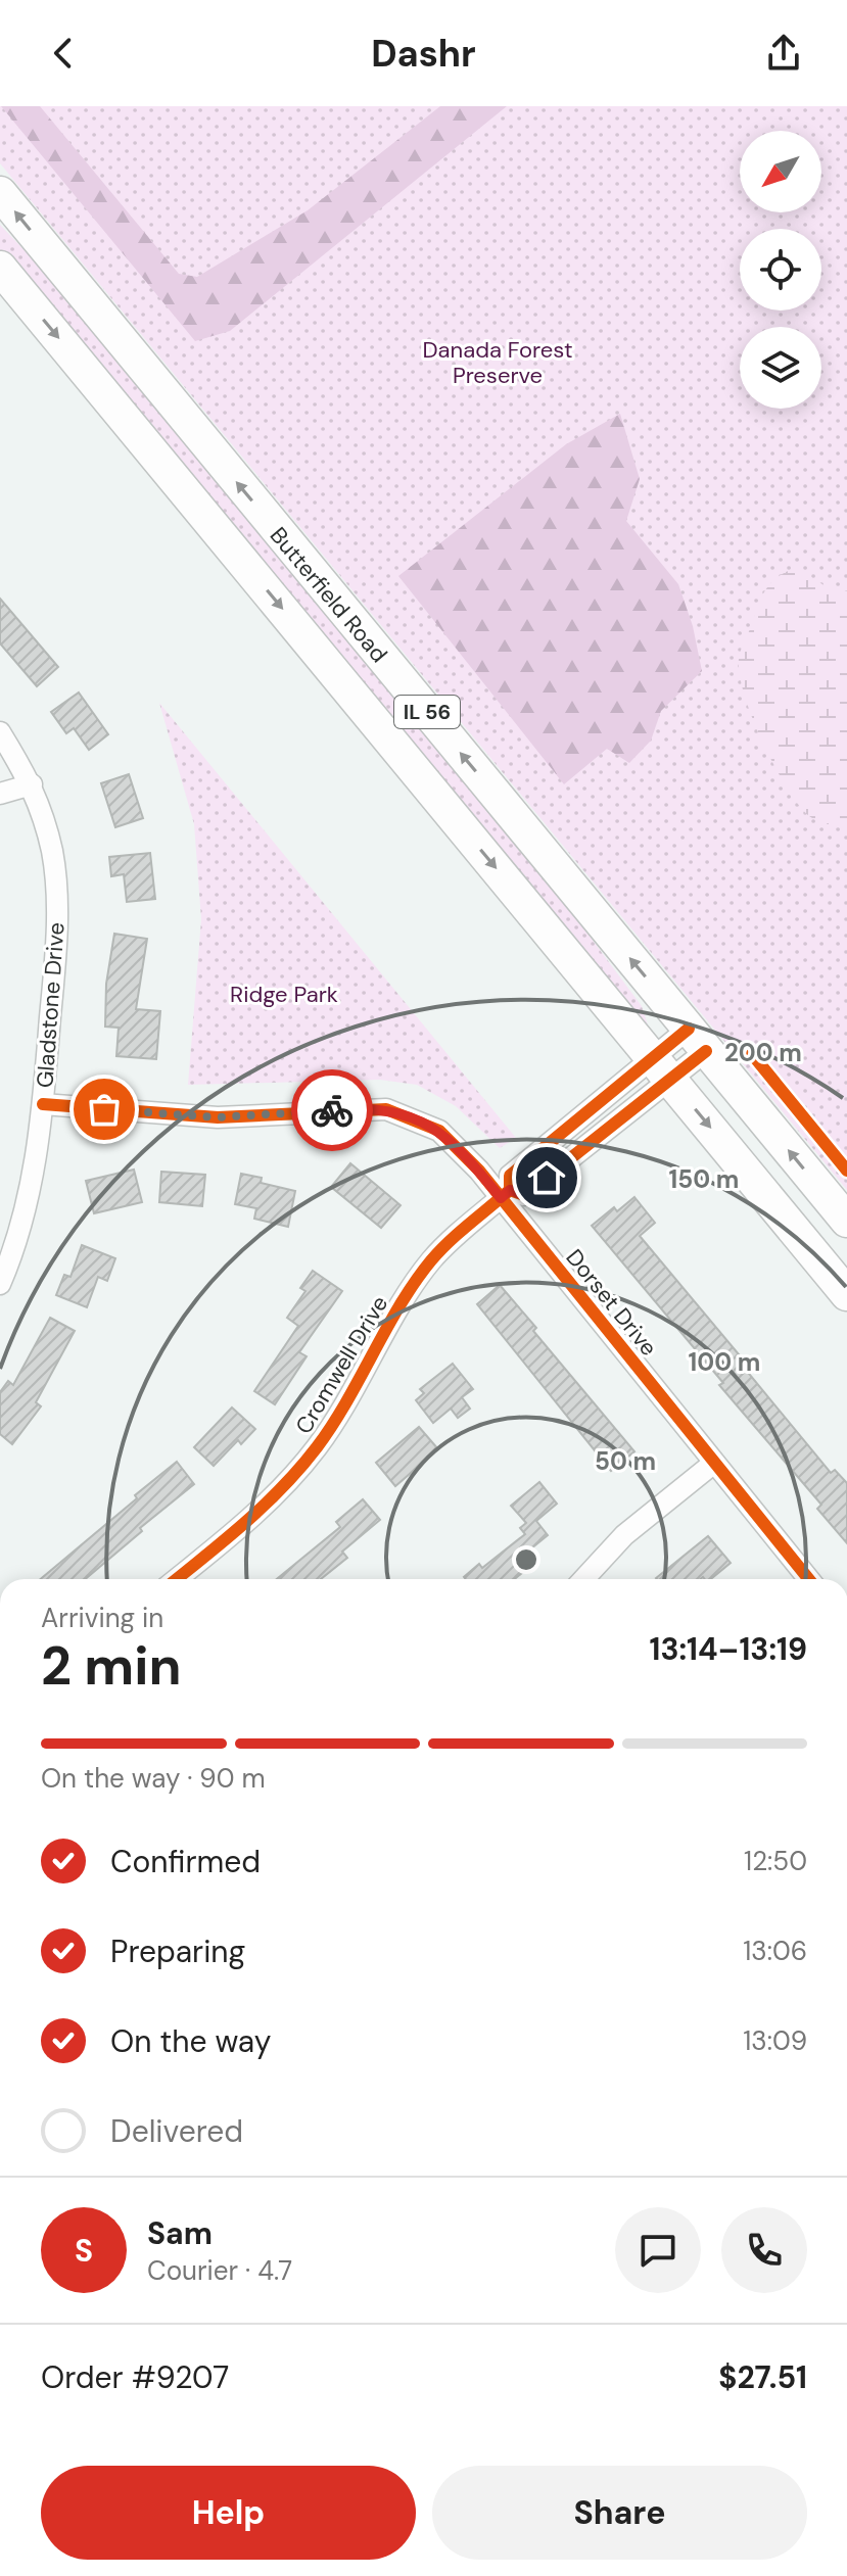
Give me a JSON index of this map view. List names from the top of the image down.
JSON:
{
  "streets": {
    "main road": ["Butterfield Road", "IL 56"],
    "street": ["Gladstone Drive", "Dorset Drive", "Cromwell Drive"]
  },
  "crossings": [
    ["Butterfield Road", "Cromwell Drive"],
    ["Gladstone Drive", "Dorset Drive"],
    ["Dorset Drive", "Cromwell Drive"]
  ],
  "parks": ["Danada Forest Preserve", "Ridge Park"],
  "north": "bottom left",
  "page": {
    "header": "Dashr",
    "heading": ["2 min", "Arriving in", "13:14–13:19"],
    "panel": [
      "Sam",
      "Courier · 4.7",
      "Order #9207",
      "$27.51"
    ],
    "bar": "On the way · 90 m",
    "list": [
      ["Confirmed", "12:50"],
      ["Preparing", "13:06"],
      ["On the way", "13:09"],
      "Delivered"
    ],
    "round": "S",
    "buttons": ["Help", "Share"]
  },
  "rings": [
    "200 m",
    "150 m",
    "100 m",
    "50 m"
  ]
}
